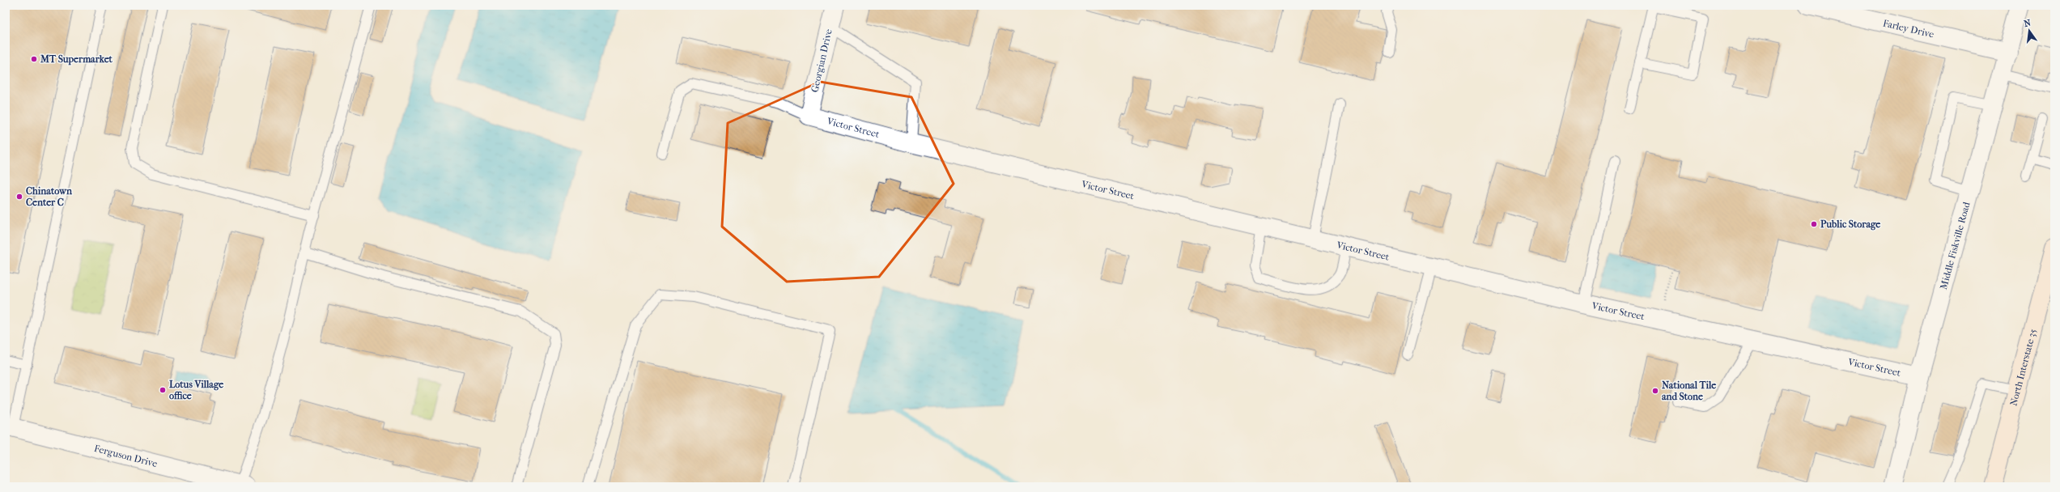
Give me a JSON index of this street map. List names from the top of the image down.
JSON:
{
  "streets": {
    "main road": ["North Interstate 35"],
    "street": [
      "Farley Drive",
      "Georgian Drive",
      "Victor Street",
      "Middle Fiskville Road",
      "Ferguson Drive"
    ]
  },
  "crossings": [
    ["Farley Drive", "Middle Fiskville Road"],
    ["Georgian Drive", "Victor Street"],
    ["Victor Street", "Middle Fiskville Road"]
  ],
  "places": [
    "MT Supermarket",
    "Chinatown Center C",
    "Public Storage",
    "Lotus Village office",
    "National Tile and Stone"
  ],
  "north": "top"
}
